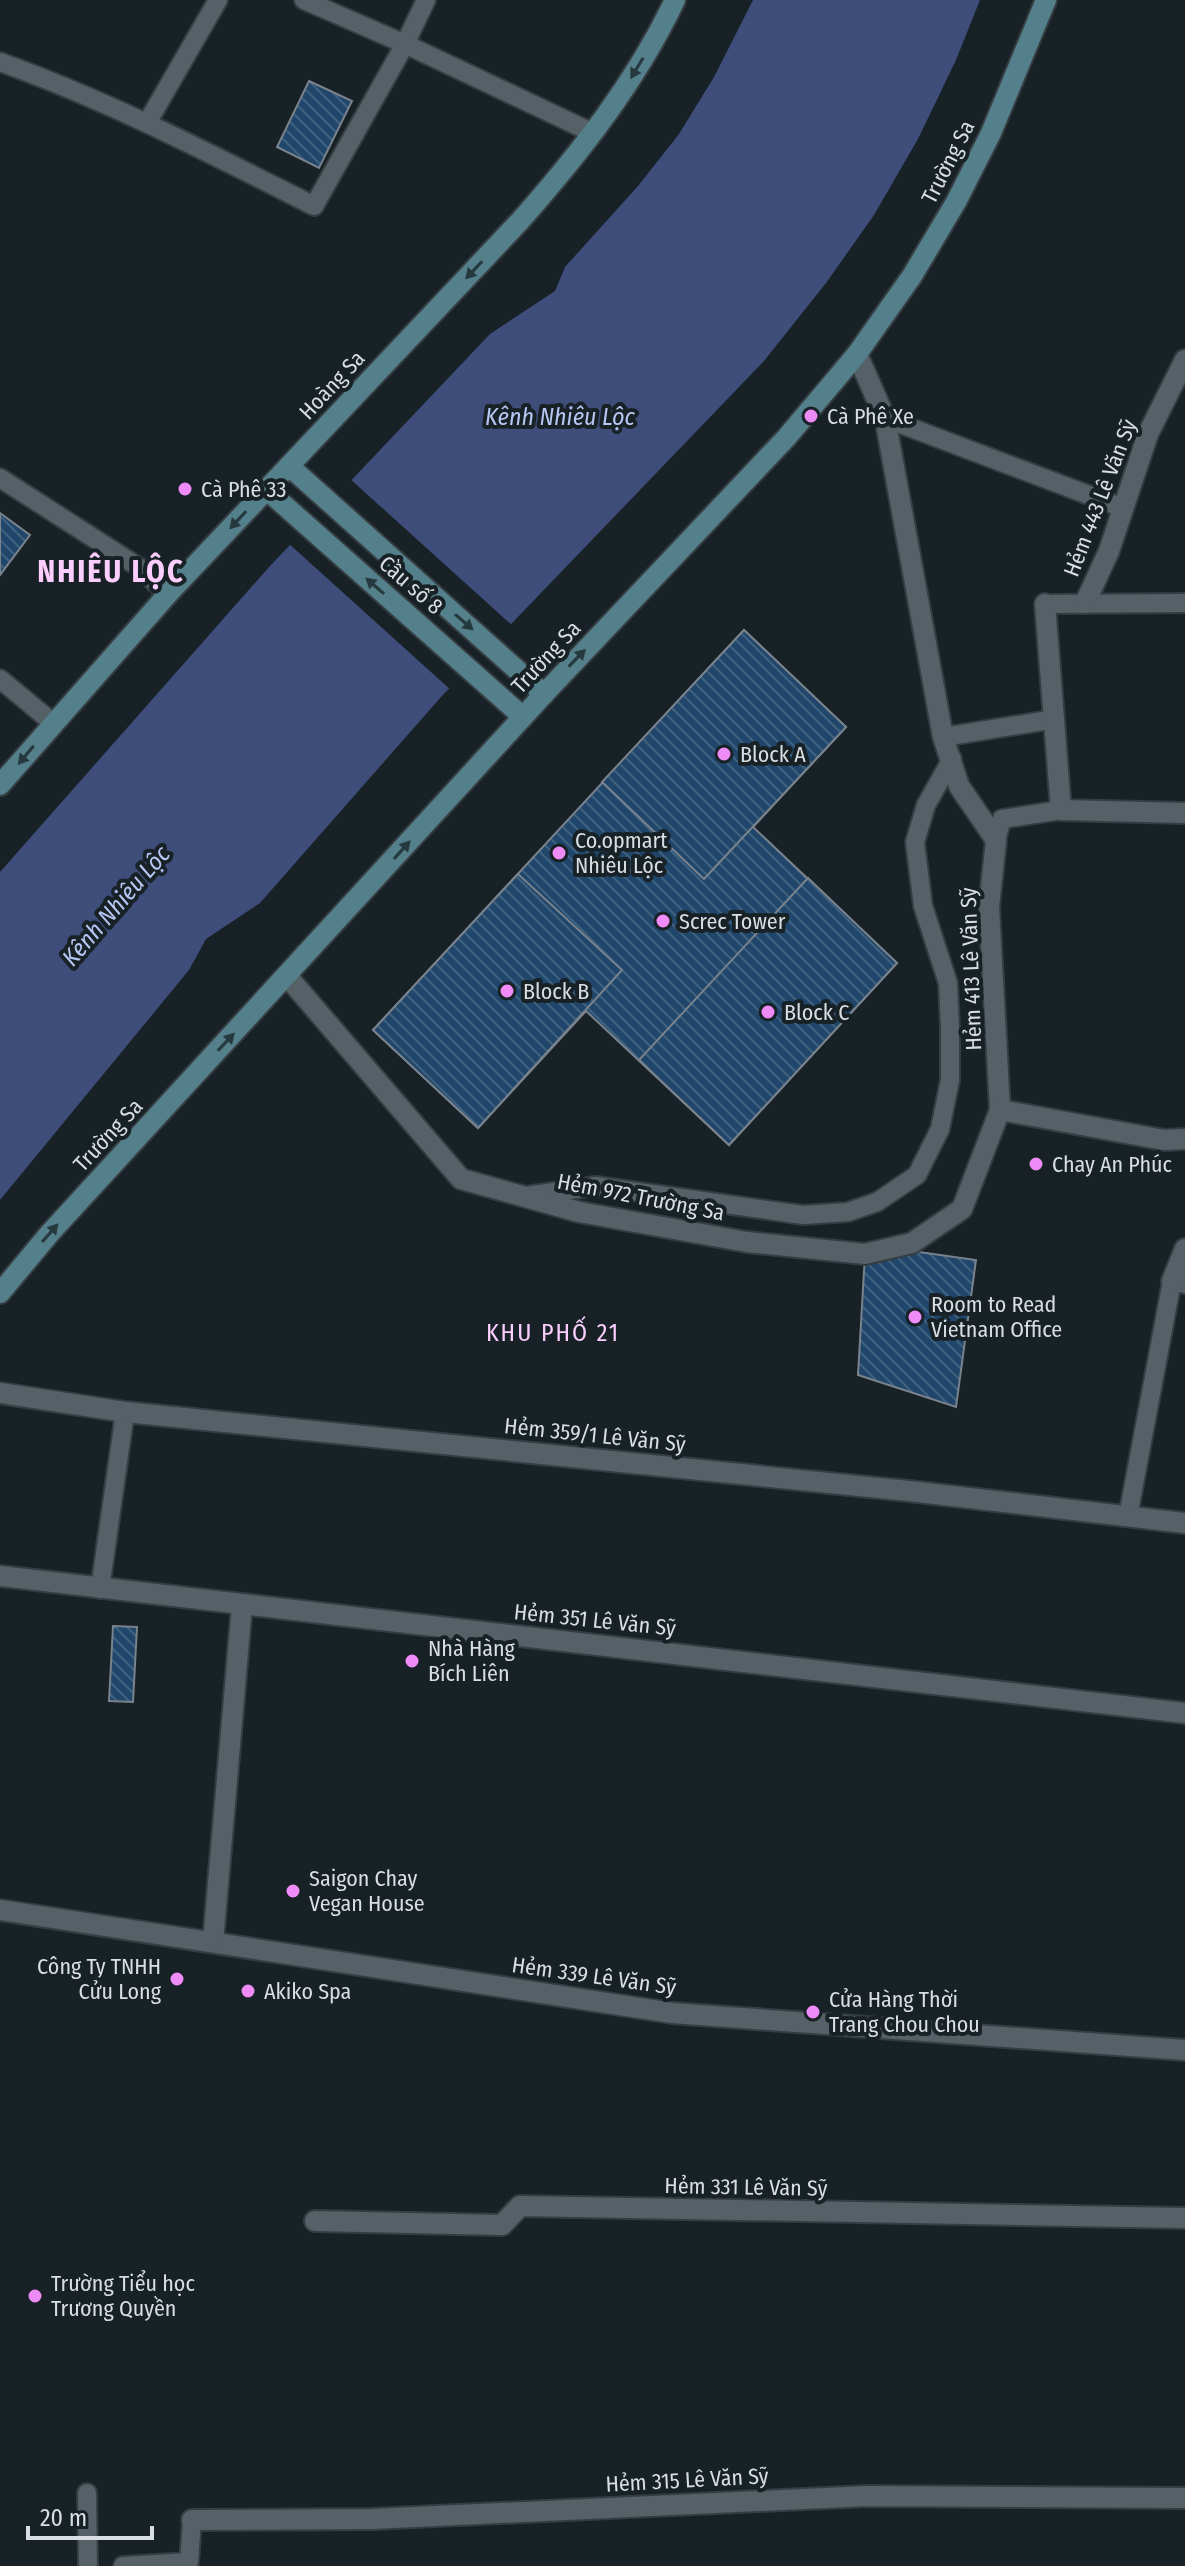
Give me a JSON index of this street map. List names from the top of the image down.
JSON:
{
  "streets": {
    "street": [
      "Trường Sa",
      "Hoàng Sa",
      "Hẻm 443 Lê Văn Sỹ",
      "Cầu số 8",
      "Hẻm 413 Lê Văn Sỹ",
      "Hẻm 972 Trường Sa",
      "Hẻm 359/1 Lê Văn Sỹ",
      "Hẻm 351 Lê Văn Sỹ",
      "Hẻm 339 Lê Văn Sỹ",
      "Hẻm 331 Lê Văn Sỹ",
      "Hẻm 315 Lê Văn Sỹ"
    ]
  },
  "crossings": [
    ["Trường Sa", "Cầu số 8"],
    ["Trường Sa", "Hẻm 972 Trường Sa"],
    ["Hoàng Sa", "Cầu số 8"],
    ["Hẻm 413 Lê Văn Sỹ", "Hẻm 972 Trường Sa"]
  ],
  "one_way": ["Trường Sa", "Hoàng Sa"],
  "districts": ["NHIÊU LỘC", "KHU PHỐ 21"],
  "water": ["Kênh Nhiêu Lộc"],
  "places": [
    "Cà Phê Xe",
    "Cà Phê 33",
    "Block A",
    "Co.opmart Nhiêu Lộc",
    "Screc Tower",
    "Block B",
    "Block C",
    "Chay An Phúc",
    "Room to Read Vietnam Office",
    "Nhà Hàng Bích Liên",
    "Saigon Chay Vegan House",
    "Công Ty TNHH Cửu Long",
    "Akiko Spa",
    "Cửa Hàng Thời Trang Chou Chou",
    "Trường Tiểu học Trương Quyền"
  ],
  "scale_bar": "20 m"
}
